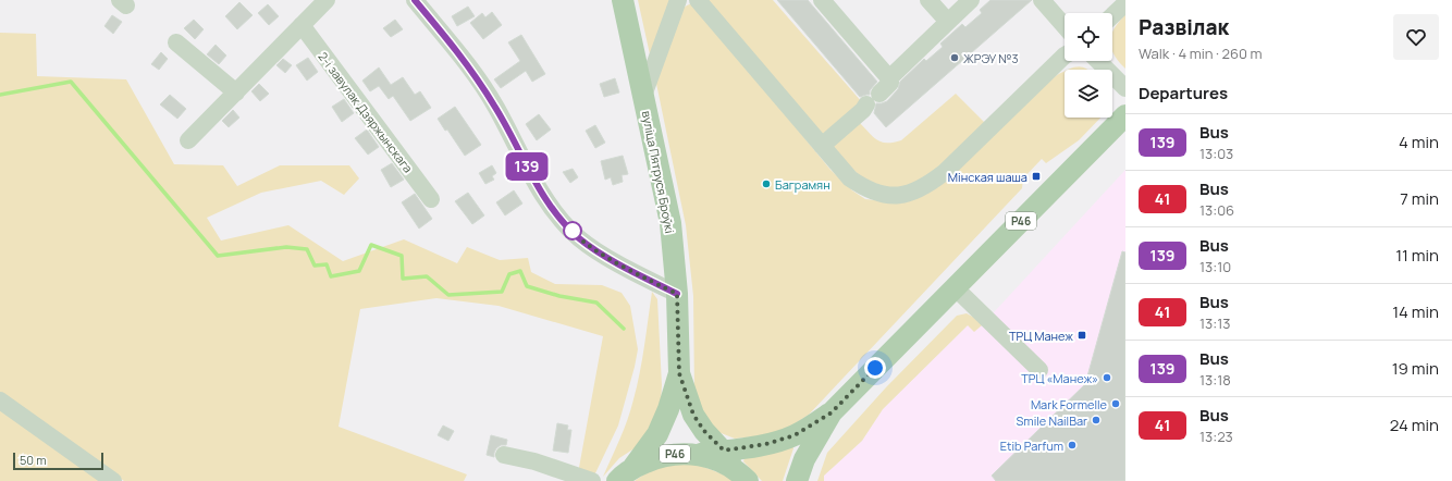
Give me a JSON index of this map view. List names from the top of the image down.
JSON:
{
  "streets": {
    "main road": ["вуліца Пятруся Броўкі", "Р46"],
    "street": ["2-і завулак Дзяржынскага"]
  },
  "crossings": [
    ["вуліца Пятруся Броўкі", "Р46"]
  ],
  "places": {
    "other": [
      "ЖРЭУ №3",
      "Баграмян",
      "ТРЦ «Манеж»",
      "Mark Formelle",
      "Smile NailBar",
      "Etib Parfum"
    ],
    "transit": ["Мінская шаша", "ТРЦ Манеж"]
  },
  "lines": ["bus line 139"],
  "scale_bar": "50 m",
  "page": {
    "on_map": "139",
    "heading": [
      ["Развілак", "Walk · 4 min · 260 m"],
      "Departures"
    ],
    "list": [
      {
        "mark": "139",
        "name": "Bus",
        "note": "13:03",
        "value": "4 min"
      },
      {
        "mark": "41",
        "name": "Bus",
        "note": "13:06",
        "value": "7 min"
      },
      {
        "mark": "139",
        "name": "Bus",
        "note": "13:10",
        "value": "11 min"
      },
      {
        "mark": "41",
        "name": "Bus",
        "note": "13:13",
        "value": "14 min"
      },
      {
        "mark": "139",
        "name": "Bus",
        "note": "13:18",
        "value": "19 min"
      },
      {
        "mark": "41",
        "name": "Bus",
        "note": "13:23",
        "value": "24 min"
      }
    ],
    "scale": "50 m"
  }
}
